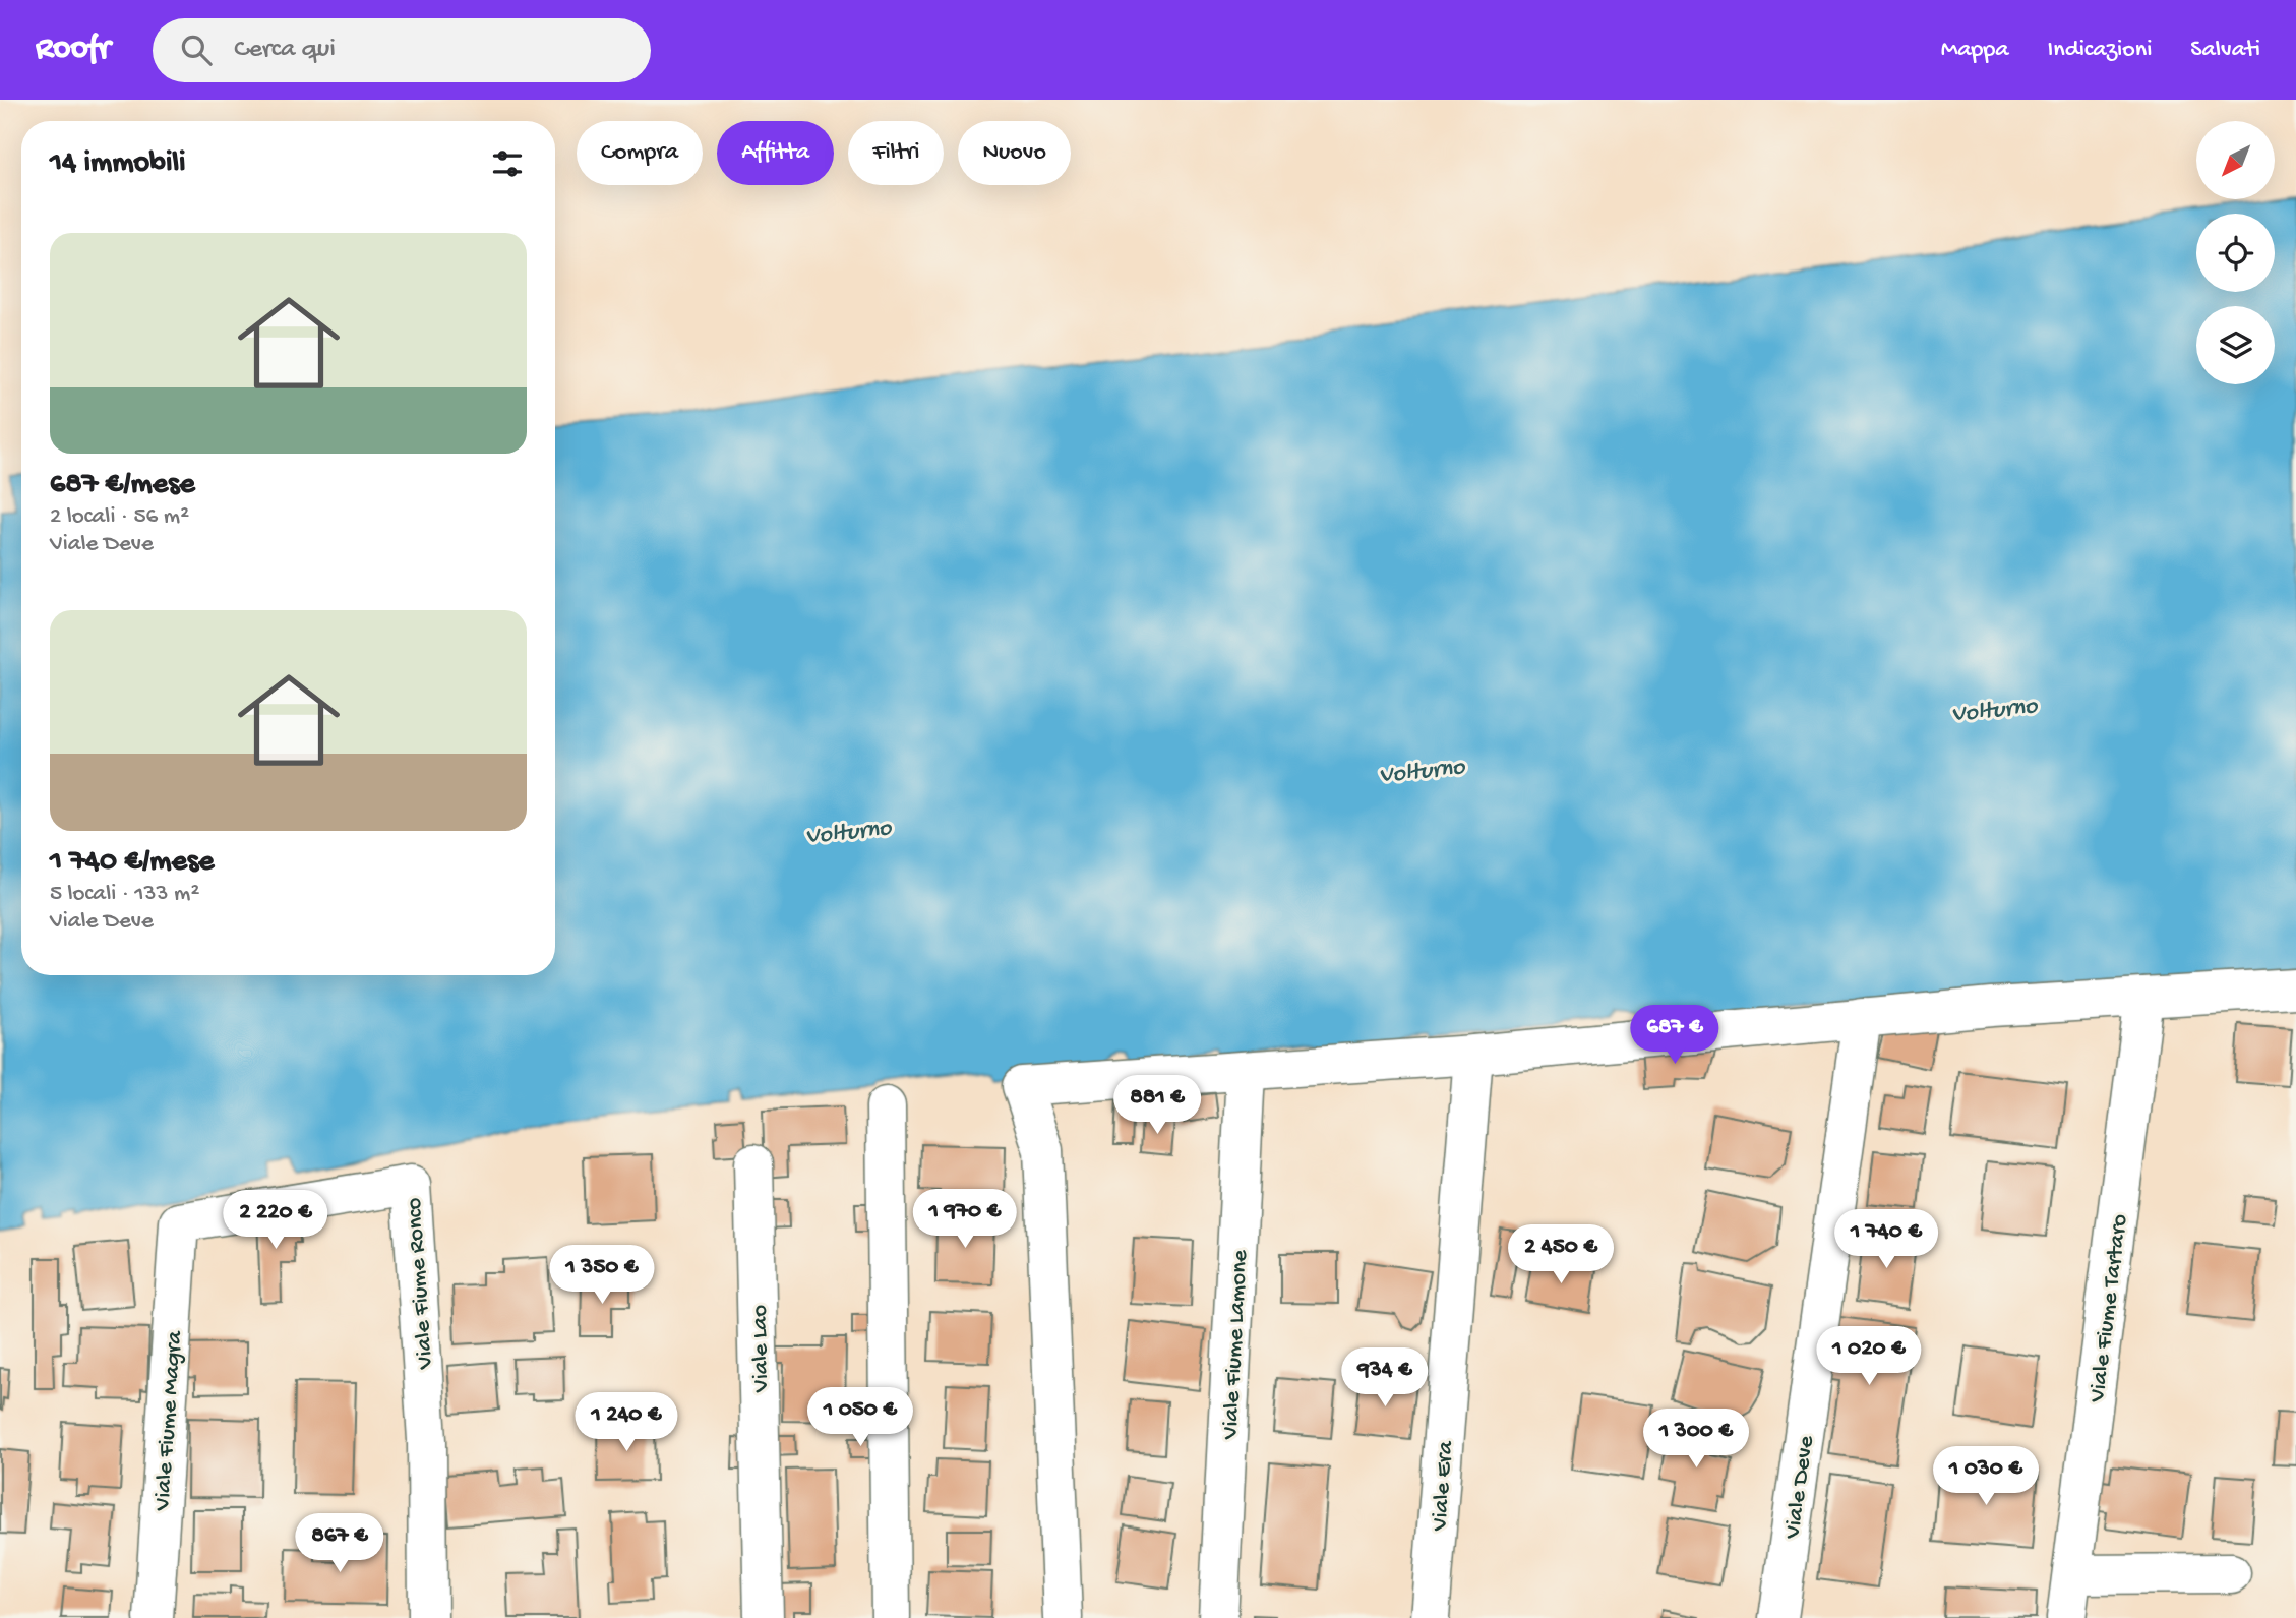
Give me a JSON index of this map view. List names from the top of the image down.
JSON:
{
  "streets": {
    "street": [
      "Viale Fiume Ronco",
      "Viale Fiume Tartaro",
      "Viale Fiume Lamone",
      "Viale Lao",
      "Viale Fiume Magra",
      "Viale Era",
      "Viale Deve"
    ]
  },
  "crossings": [
    ["Viale Fiume Ronco", "Viale Fiume Magra"]
  ],
  "water": ["Volturno"],
  "north": "bottom left",
  "page": {
    "header": "Roofr",
    "search": "Cerca qui",
    "nav": ["Mappa", "Indicazioni", "Salvati"],
    "chip": [
      "Compra",
      "Affitta",
      "Filtri",
      "Nuovo"
    ],
    "heading": "14 immobili",
    "list": [
      {
        "name": "687 €/mese",
        "note": "2 locali · 56 m² · Viale Deve"
      },
      {
        "name": "1 740 €/mese",
        "note": "5 locali · 133 m² · Viale Deve"
      }
    ],
    "price": [
      "687 €",
      "881 €",
      "1 970 €",
      "2 220 €",
      "1 740 €",
      "2 450 €",
      "1 350 €",
      "1 020 €",
      "934 €",
      "1 050 €",
      "1 240 €",
      "1 300 €",
      "1 030 €",
      "867 €"
    ]
  }
}
